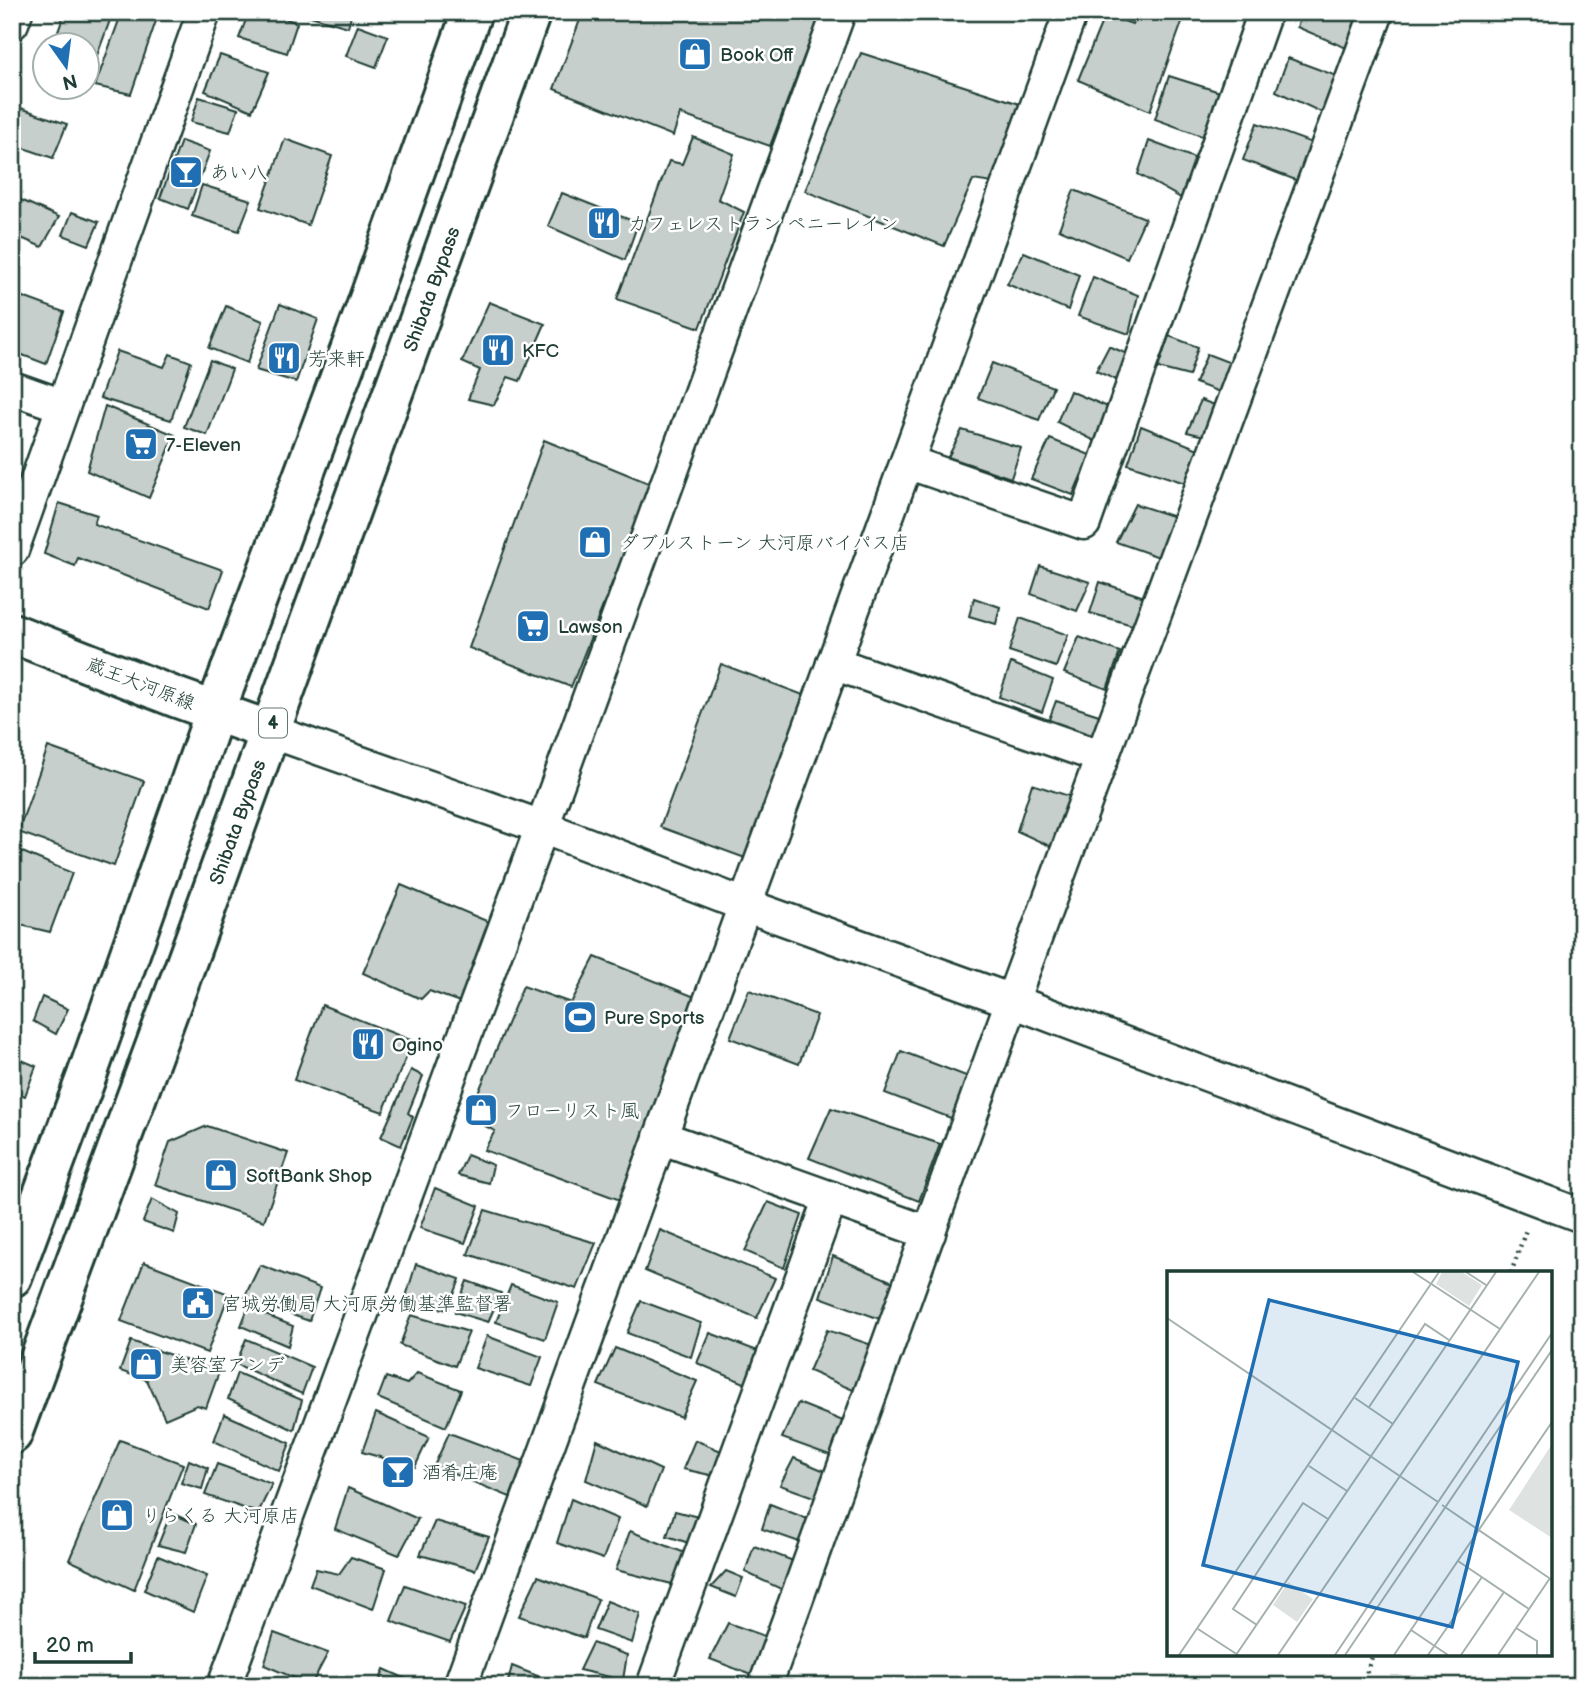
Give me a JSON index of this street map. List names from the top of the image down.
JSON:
{
  "streets": {
    "main road": ["Shibata Bypass", "蔵王大河原線", "4"]
  },
  "crossings": [
    ["Shibata Bypass", "蔵王大河原線"]
  ],
  "places": {
    "shop": [
      "Book Off",
      "ダブルストーン 大河原バイパス店",
      "フローリスト風",
      "SoftBank Shop",
      "美容室アンデ",
      "りらくる 大河原店"
    ],
    "bar": ["あい八", "酒肴庄庵"],
    "restaurant": [
      "カフェレストラン ペニーレイン",
      "KFC",
      "芳来軒",
      "Ogino"
    ],
    "supermarket": ["7-Eleven", "Lawson"],
    "sports": ["Pure Sports"],
    "public building": ["宮城労働局 大河原労働基準監督署"]
  },
  "scale_bar": "20 m",
  "north": "bottom"
}
